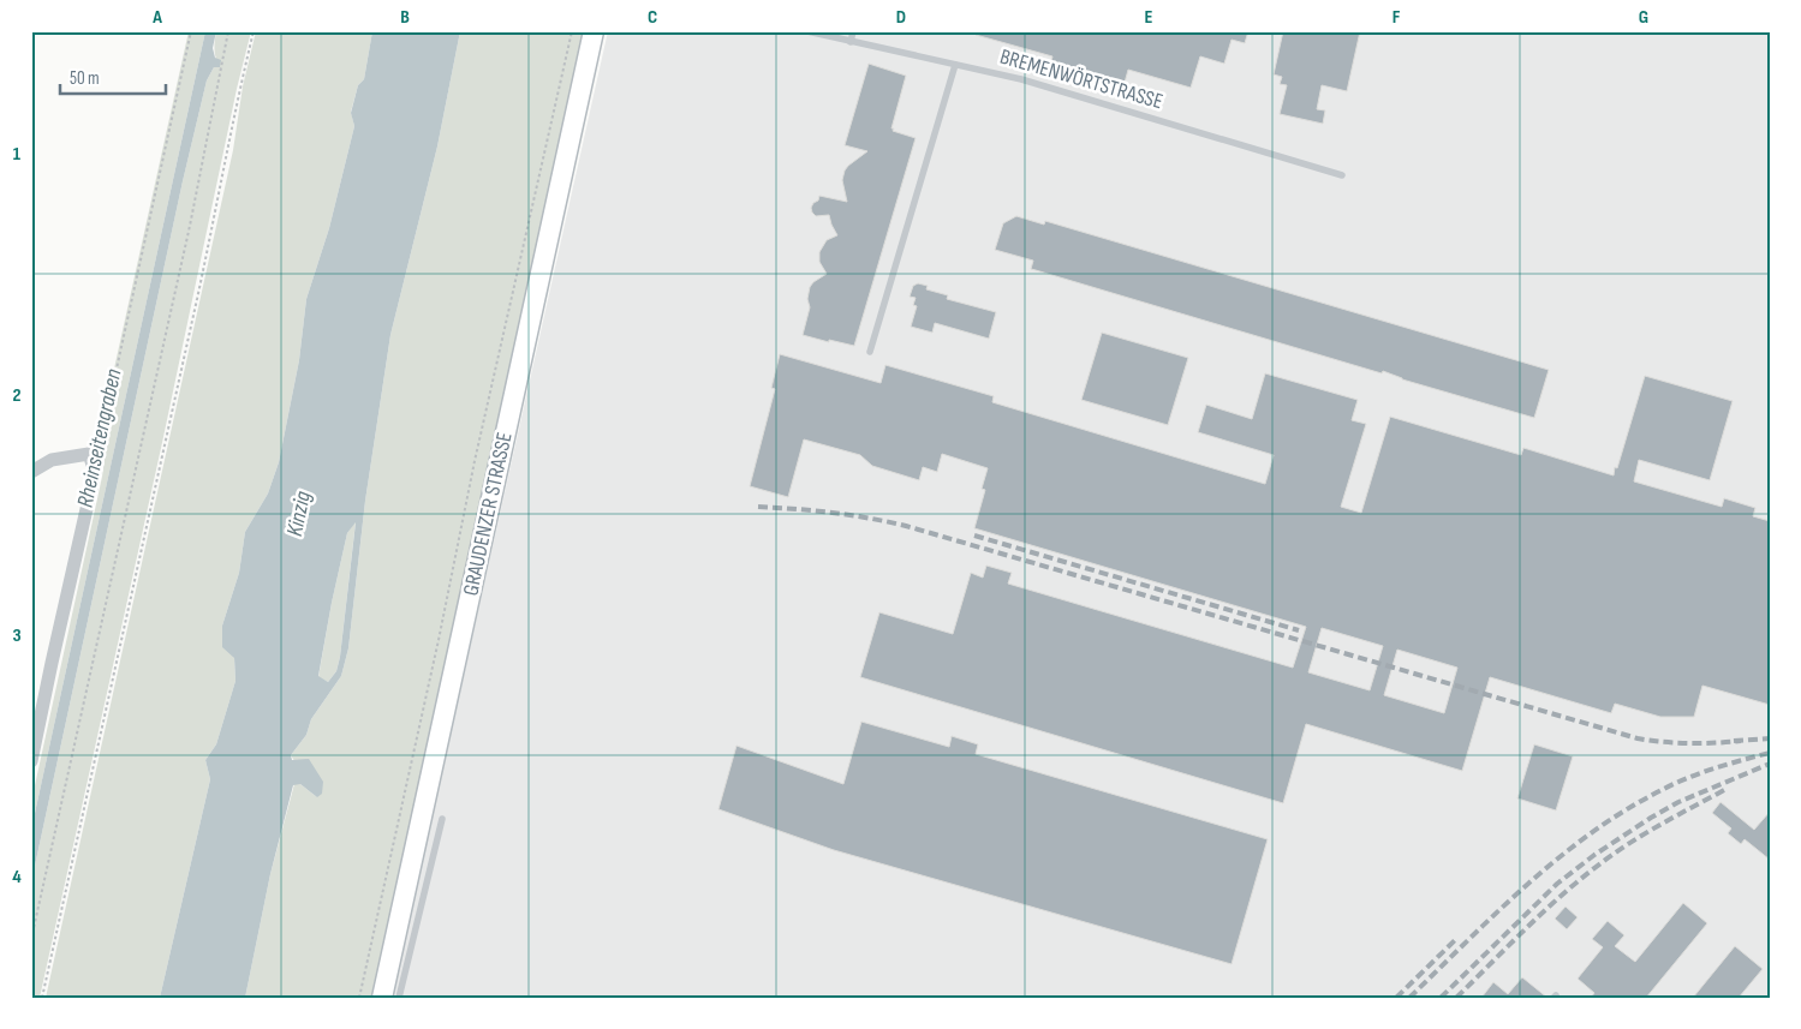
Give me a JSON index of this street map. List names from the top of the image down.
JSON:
{
  "streets": {
    "street": ["GRAUDENZER STRASSE"],
    "lane": ["BREMENWÖRTSTRASSE"]
  },
  "water": ["Rheinseitengraben", "Kinzig"],
  "scale_bar": "50 m",
  "grid": {
    "columns": [
      "A",
      "B",
      "C",
      "D",
      "E",
      "F",
      "G"
    ],
    "rows": [
      "1",
      "2",
      "3",
      "4"
    ]
  }
}
